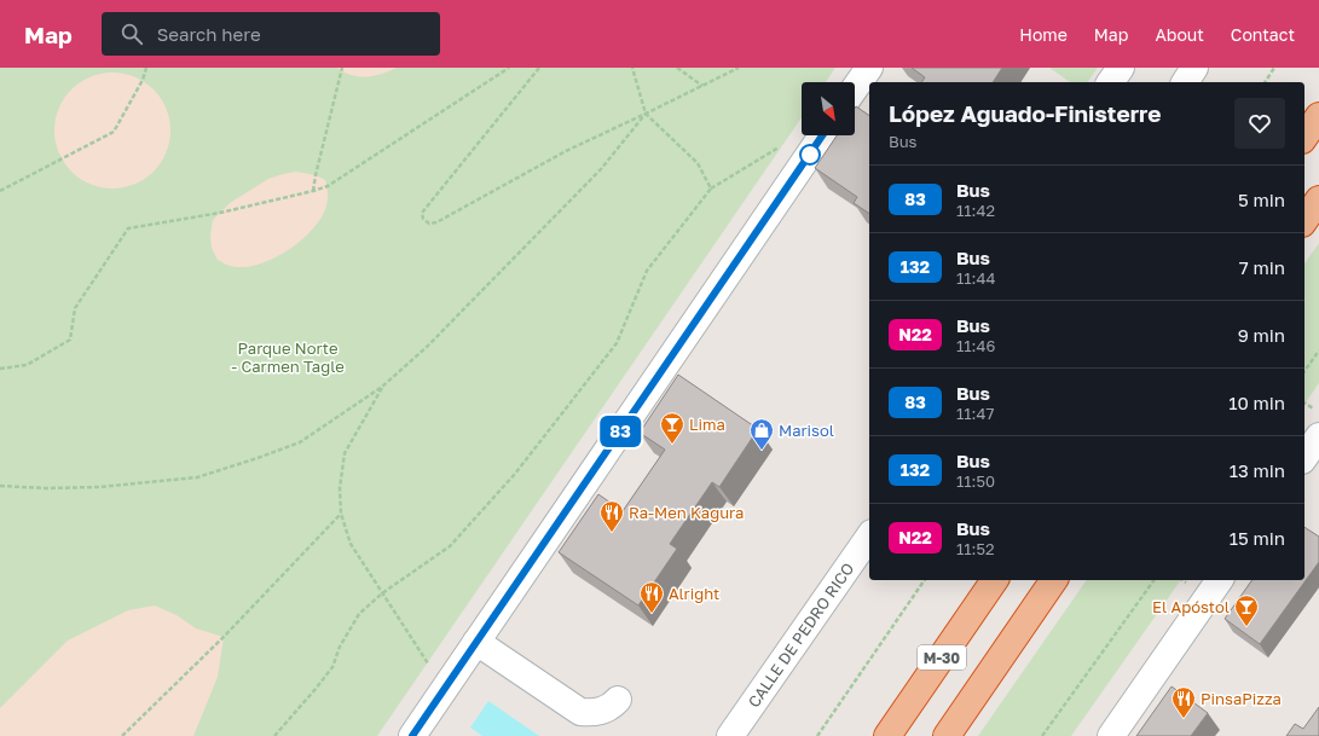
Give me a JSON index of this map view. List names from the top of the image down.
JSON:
{
  "streets": {
    "highway": ["M-30"],
    "street": ["CALLE DE PEDRO RICO"]
  },
  "parks": ["Parque Norte - Carmen Tagle"],
  "places": {
    "bar": ["Lima", "El Apóstol"],
    "shop": ["Marisol"],
    "restaurant": ["Ra-Men Kagura", "Alright", "PinsaPizza"]
  },
  "lines": ["bus line 83"],
  "north": "bottom right",
  "page": {
    "header": "Map",
    "search": "Search here",
    "nav": [
      "Home",
      "Map",
      "About",
      "Contact"
    ],
    "on_map": "83",
    "heading": ["López Aguado-Finisterre", "Bus"],
    "list": [
      {
        "mark": "83",
        "name": "Bus",
        "note": "11:42",
        "value": "5 min"
      },
      {
        "mark": "132",
        "name": "Bus",
        "note": "11:44",
        "value": "7 min"
      },
      {
        "mark": "N22",
        "name": "Bus",
        "note": "11:46",
        "value": "9 min"
      },
      {
        "mark": "83",
        "name": "Bus",
        "note": "11:47",
        "value": "10 min"
      },
      {
        "mark": "132",
        "name": "Bus",
        "note": "11:50",
        "value": "13 min"
      },
      {
        "mark": "N22",
        "name": "Bus",
        "note": "11:52",
        "value": "15 min"
      }
    ]
  }
}
